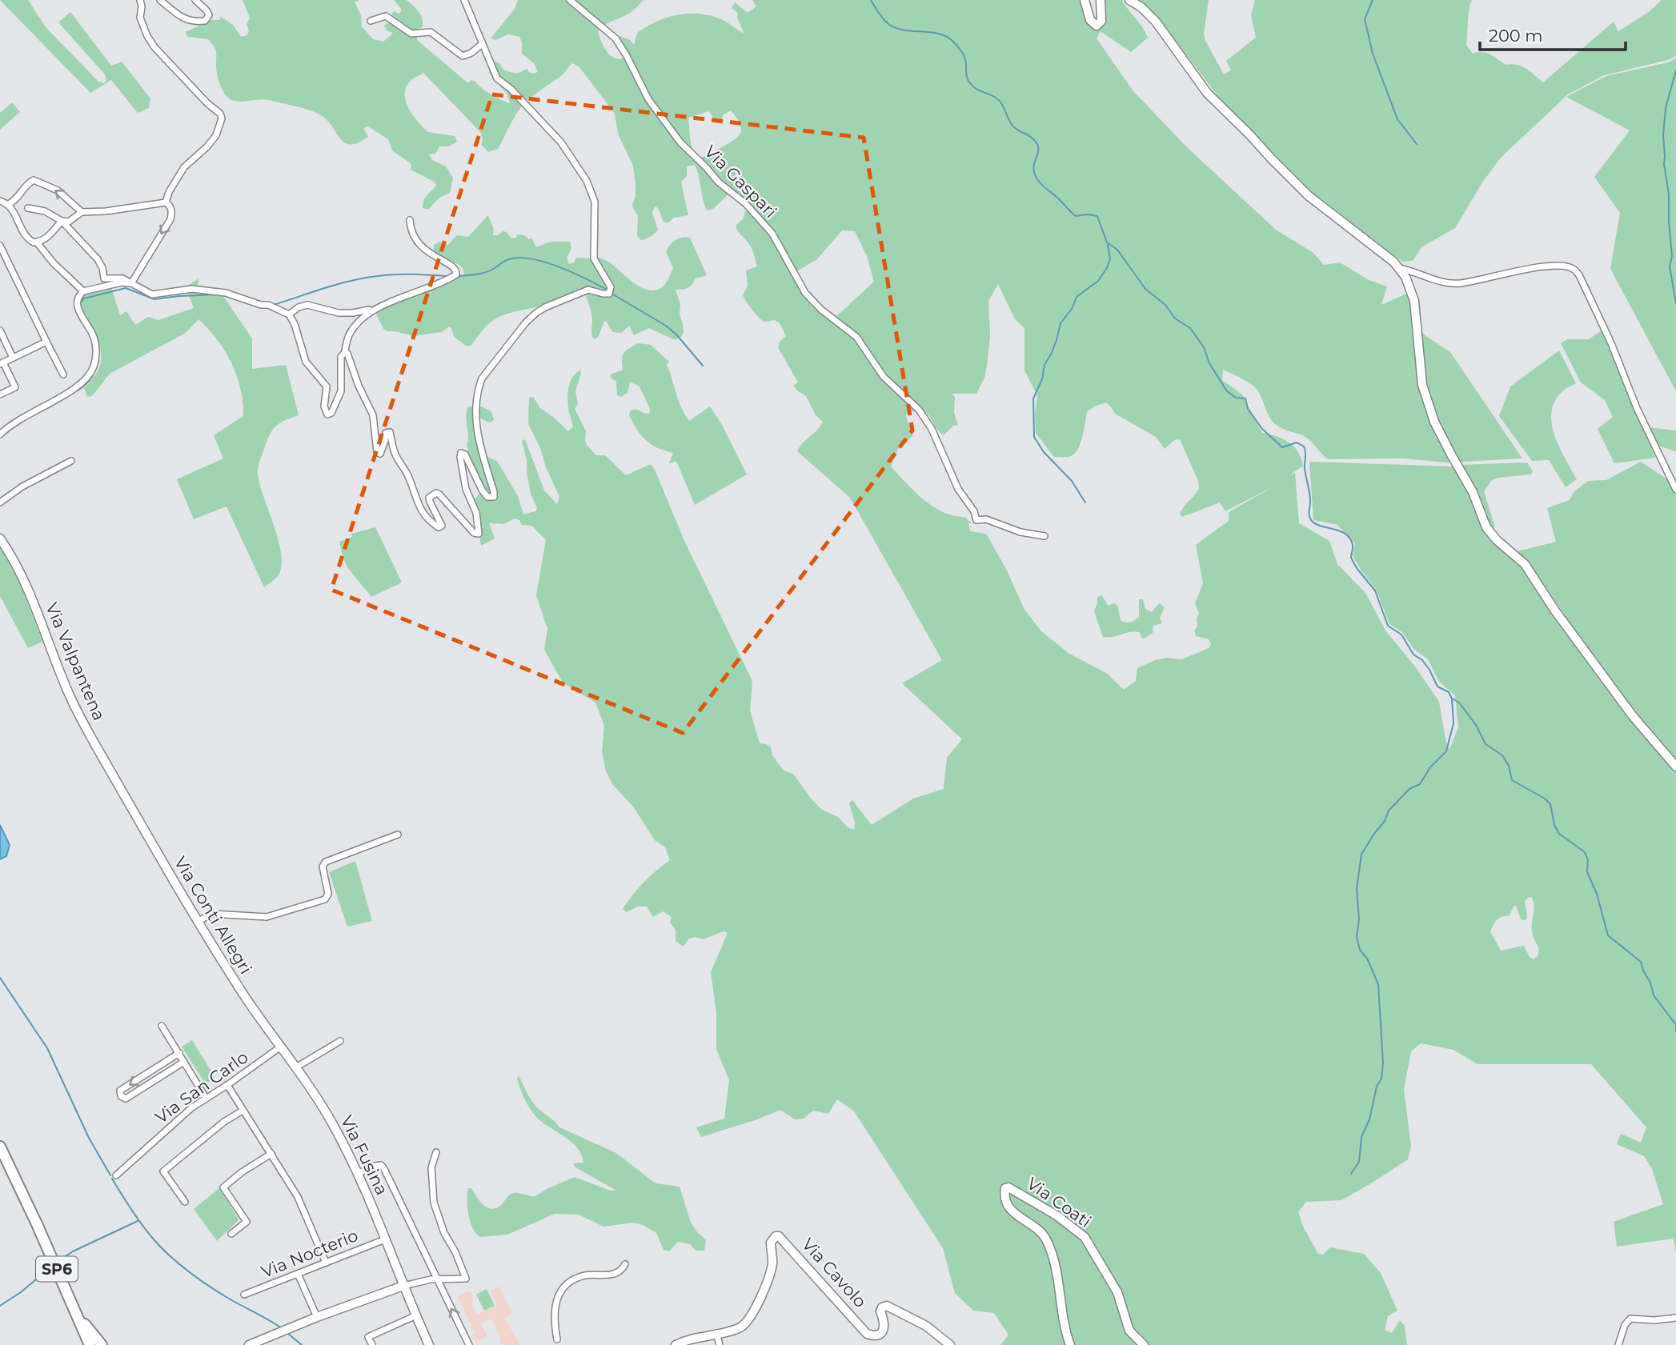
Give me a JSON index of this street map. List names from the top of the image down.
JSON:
{
  "streets": {
    "highway": ["SP6"],
    "street": [
      "Via Gaspari",
      "Via Valpantena",
      "Via Conti Allegri",
      "Via San Carlo",
      "Via Fusina",
      "Via Coati",
      "Via Nocterio",
      "Via Cavolo"
    ]
  },
  "crossings": [
    ["Via Valpantena", "Via Conti Allegri"],
    ["Via Conti Allegri", "Via San Carlo"],
    ["Via Conti Allegri", "Via Fusina"],
    ["Via San Carlo", "Via Fusina"],
    ["Via Fusina", "Via Nocterio"]
  ],
  "scale_bar": "200 m"
}
